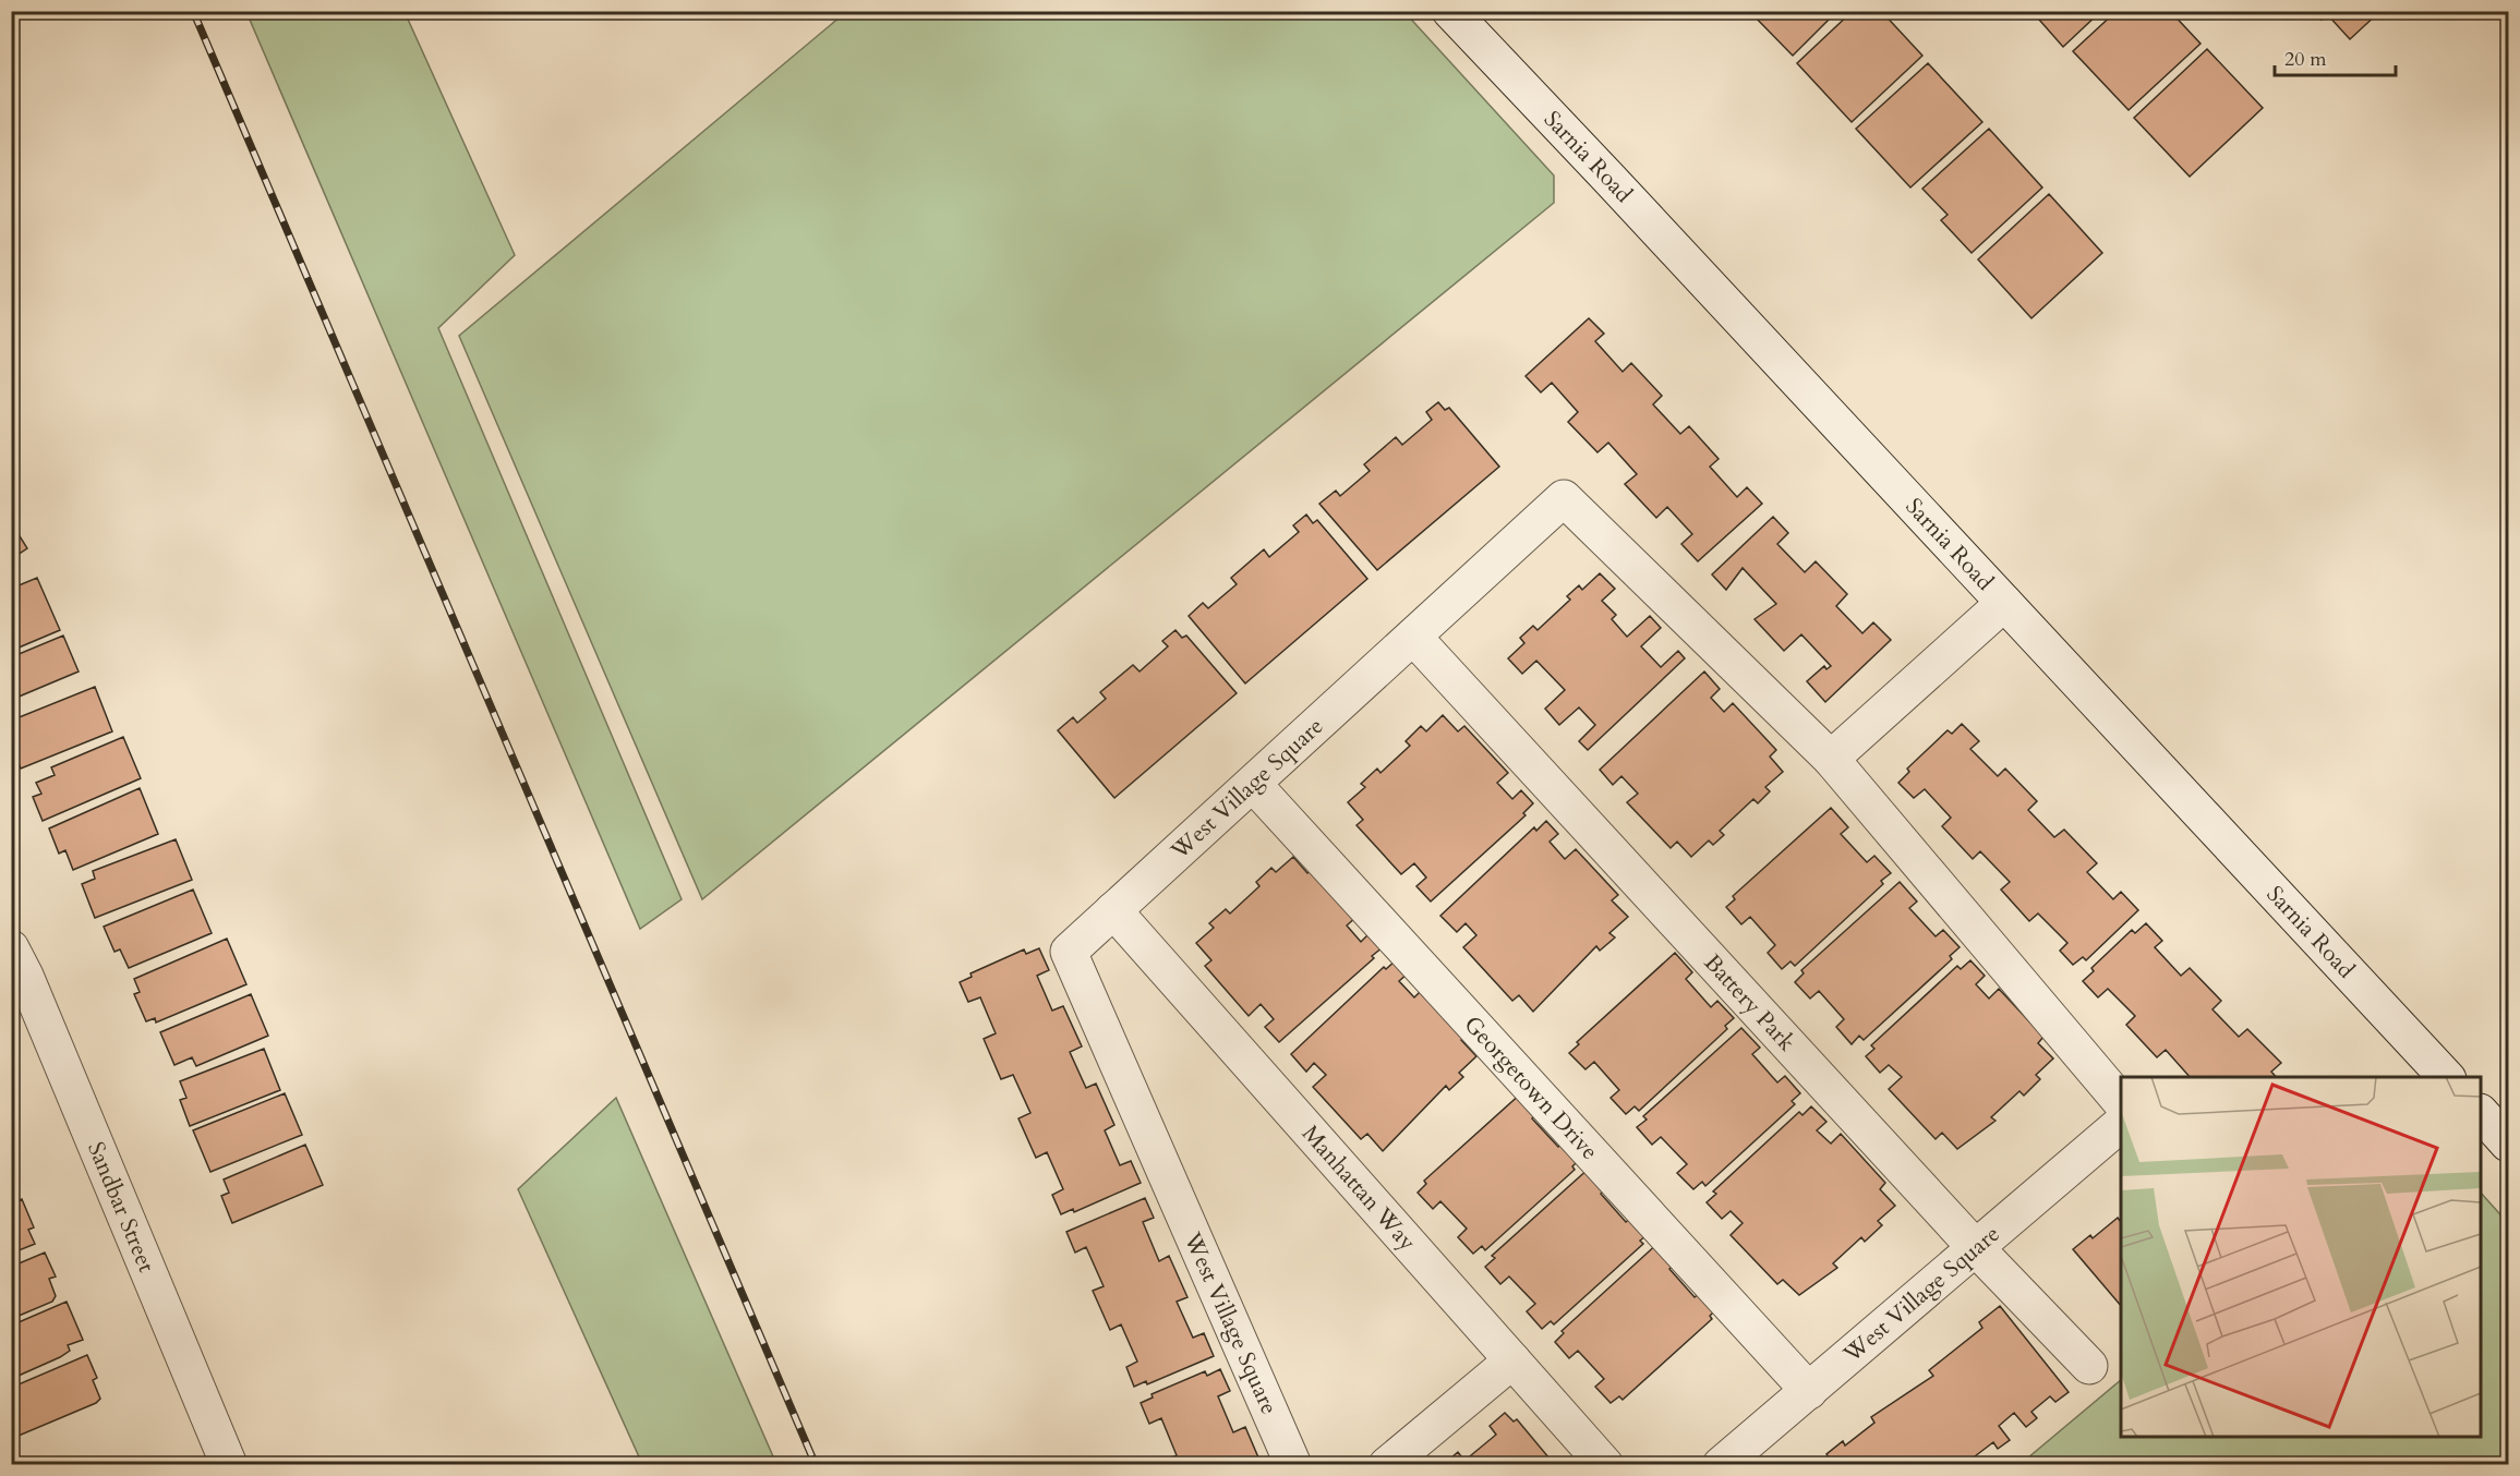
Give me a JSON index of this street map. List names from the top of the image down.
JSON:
{
  "streets": {
    "street": [
      "Sarnia Road",
      "West Village Square",
      "Battery Park",
      "Georgetown Drive",
      "Manhattan Way",
      "Sandbar Street"
    ]
  },
  "crossings": [
    ["West Village Square", "Battery Park"],
    ["West Village Square", "Georgetown Drive"],
    ["West Village Square", "Manhattan Way"]
  ],
  "scale_bar": "20 m"
}
